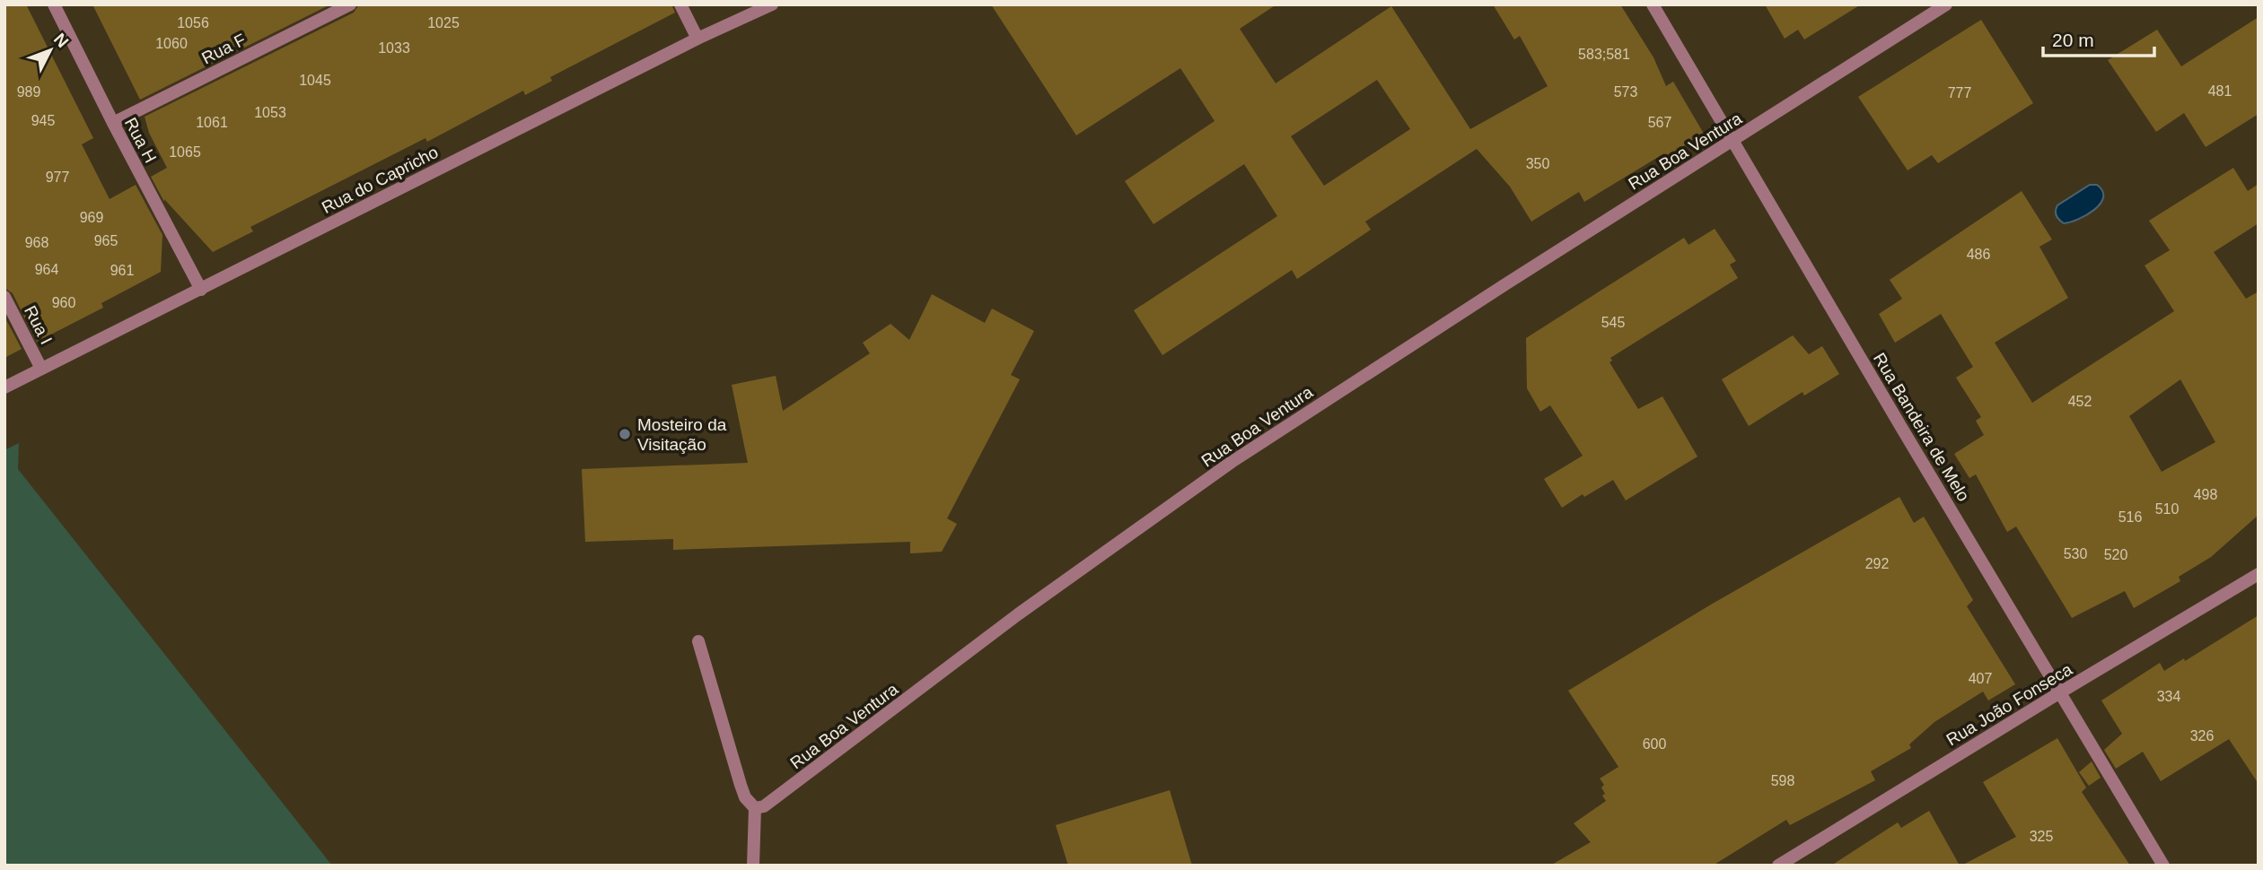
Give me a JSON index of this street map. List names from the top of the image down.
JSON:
{
  "streets": {
    "street": [
      "Rua F",
      "Rua H",
      "Rua Boa Ventura",
      "Rua do Capricho",
      "Rua I",
      "Rua Bandeira de Melo",
      "Rua João Fonseca"
    ]
  },
  "crossings": [
    ["Rua F", "Rua H"],
    ["Rua H", "Rua do Capricho"],
    ["Rua Boa Ventura", "Rua Bandeira de Melo"],
    ["Rua do Capricho", "Rua I"],
    ["Rua Bandeira de Melo", "Rua João Fonseca"]
  ],
  "places": ["Mosteiro da Visitação"],
  "house_numbers": [
    "1056",
    "1025",
    "1060",
    "1033",
    "583;581",
    "1045",
    "481",
    "989",
    "573",
    "777",
    "1053",
    "945",
    "1061",
    "567",
    "1065",
    "350",
    "977",
    "969",
    "965",
    "968",
    "486",
    "964",
    "961",
    "960",
    "545",
    "452",
    "498",
    "510",
    "516",
    "530",
    "520",
    "292",
    "407",
    "334",
    "326",
    "600",
    "598",
    "325"
  ],
  "scale_bar": "20 m",
  "north": "top right"
}
